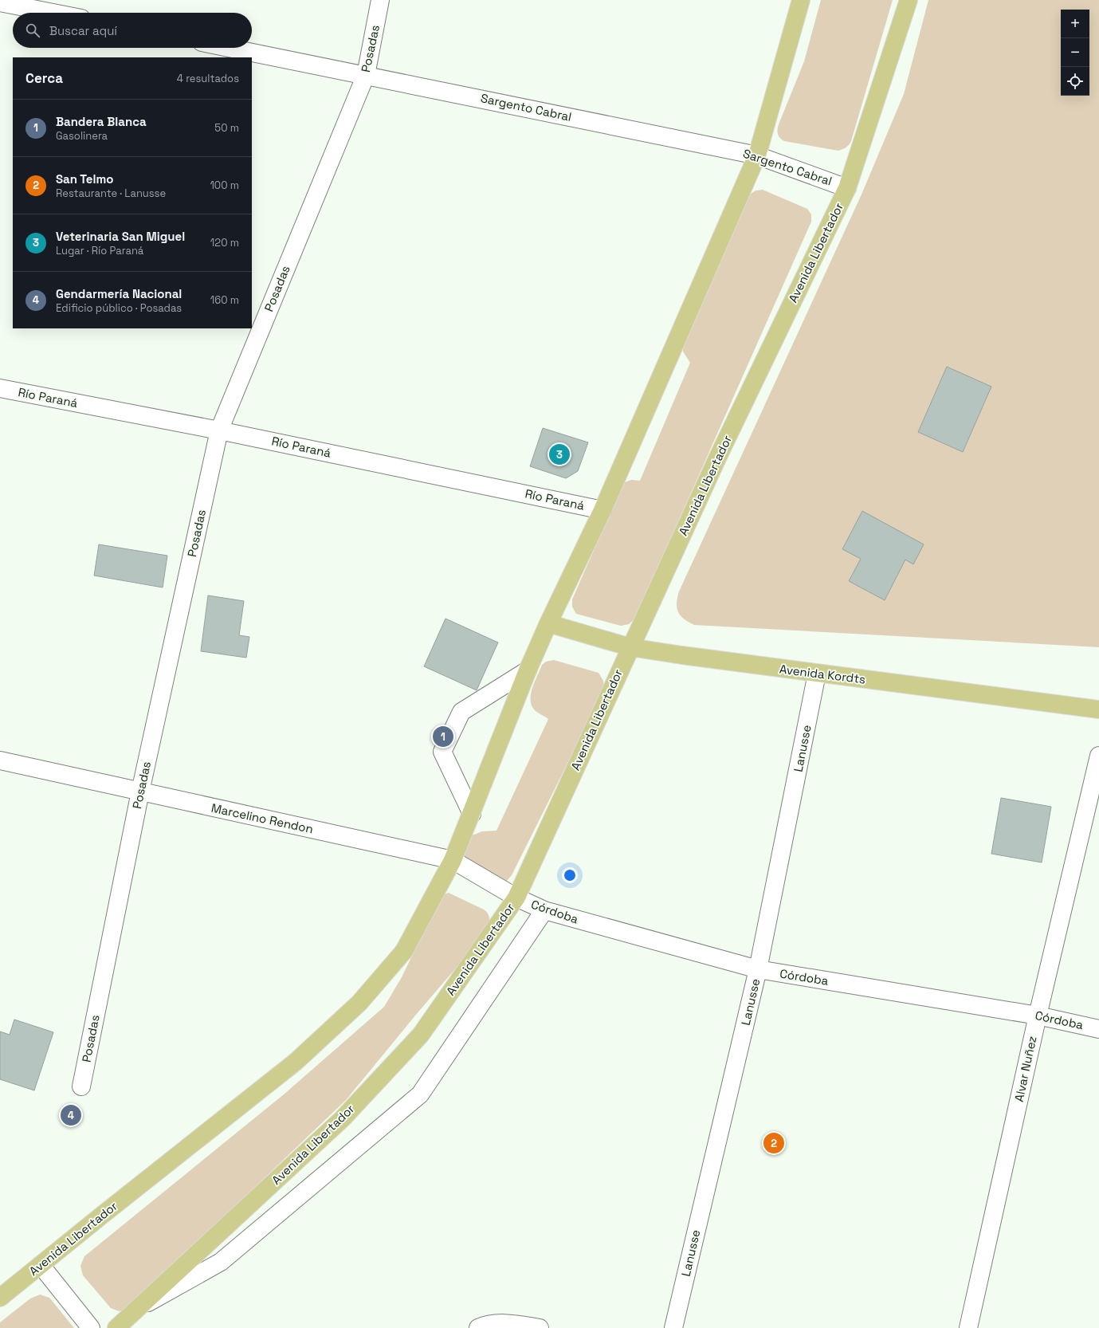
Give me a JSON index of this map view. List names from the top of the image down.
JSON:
{
  "streets": {
    "main road": ["Avenida Libertador", "Avenida Kordts"],
    "street": [
      "Posadas",
      "Sargento Cabral",
      "Río Paraná",
      "Lanusse",
      "Marcelino Rendon",
      "Córdoba",
      "Alvar Nuñez"
    ]
  },
  "crossings": [
    ["Posadas", "Sargento Cabral"],
    ["Posadas", "Río Paraná"],
    ["Posadas", "Marcelino Rendon"],
    ["Sargento Cabral", "Avenida Libertador"],
    ["Avenida Libertador", "Río Paraná"],
    ["Avenida Libertador", "Avenida Kordts"],
    ["Avenida Libertador", "Marcelino Rendon"],
    ["Avenida Libertador", "Córdoba"],
    ["Avenida Kordts", "Lanusse"],
    ["Lanusse", "Córdoba"],
    ["Marcelino Rendon", "Córdoba"],
    ["Córdoba", "Alvar Nuñez"]
  ],
  "page": {
    "map_buttons": ["+", "−"],
    "search": "Buscar aquí",
    "heading": ["Cerca", "4 resultados"],
    "list": [
      {
        "mark": "1",
        "name": "Bandera Blanca",
        "note": "Gasolinera",
        "value": "50 m"
      },
      {
        "mark": "2",
        "name": "San Telmo",
        "note": "Restaurante · Lanusse",
        "value": "100 m"
      },
      {
        "mark": "3",
        "name": "Veterinaria San Miguel",
        "note": "Lugar · Río Paraná",
        "value": "120 m"
      },
      {
        "mark": "4",
        "name": "Gendarmería Nacional",
        "note": "Edificio público · Posadas",
        "value": "160 m"
      }
    ],
    "pins": [
      "3",
      "1",
      "4",
      "2"
    ]
  }
}
